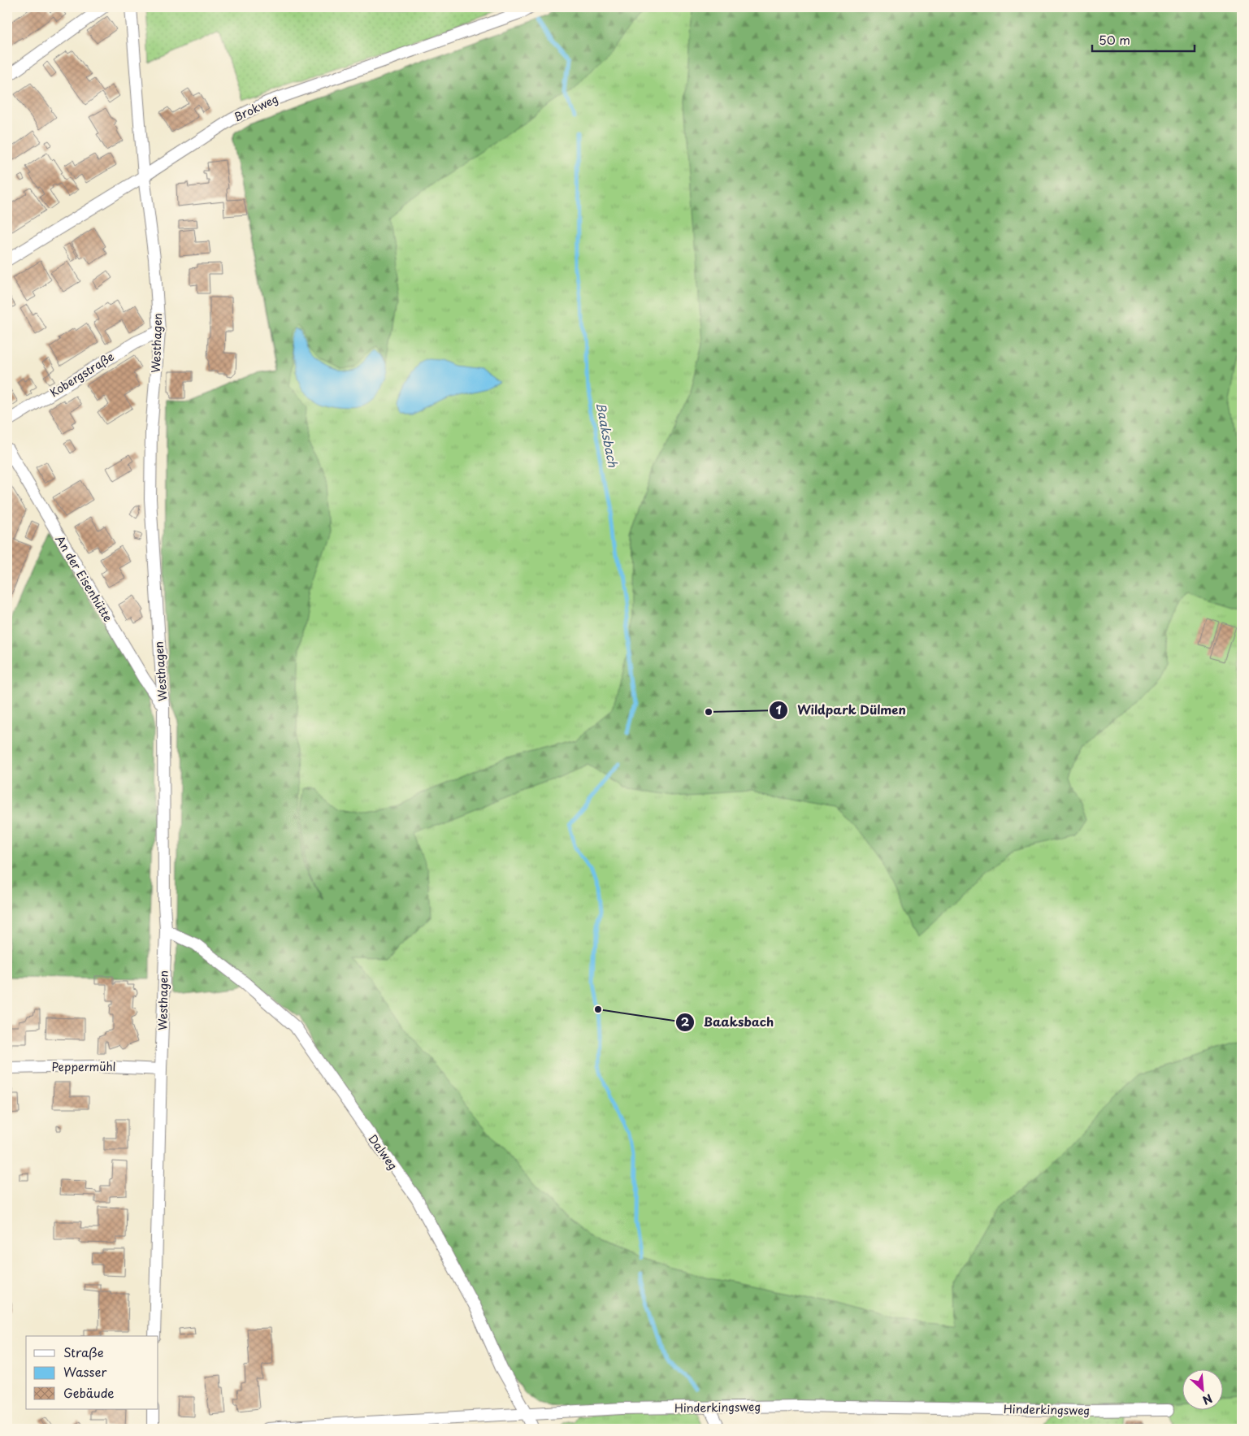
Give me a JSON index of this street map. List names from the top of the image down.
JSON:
{
  "streets": {
    "street": [
      "Brokweg",
      "Westhagen",
      "Kobergstraße",
      "An der Eisenhütte",
      "Peppermühl",
      "Dalweg",
      "Hinderkingsweg"
    ]
  },
  "crossings": [
    ["Brokweg", "Westhagen"],
    ["Westhagen", "Kobergstraße"],
    ["Westhagen", "An der Eisenhütte"],
    ["Westhagen", "Peppermühl"],
    ["Westhagen", "Dalweg"],
    ["Dalweg", "Hinderkingsweg"]
  ],
  "water": ["Baaksbach"],
  "places": ["Wildpark Dülmen", "Baaksbach"],
  "legend": ["Straße", "Wasser", "Gebäude"],
  "scale_bar": "50 m",
  "north": "bottom right"
}
